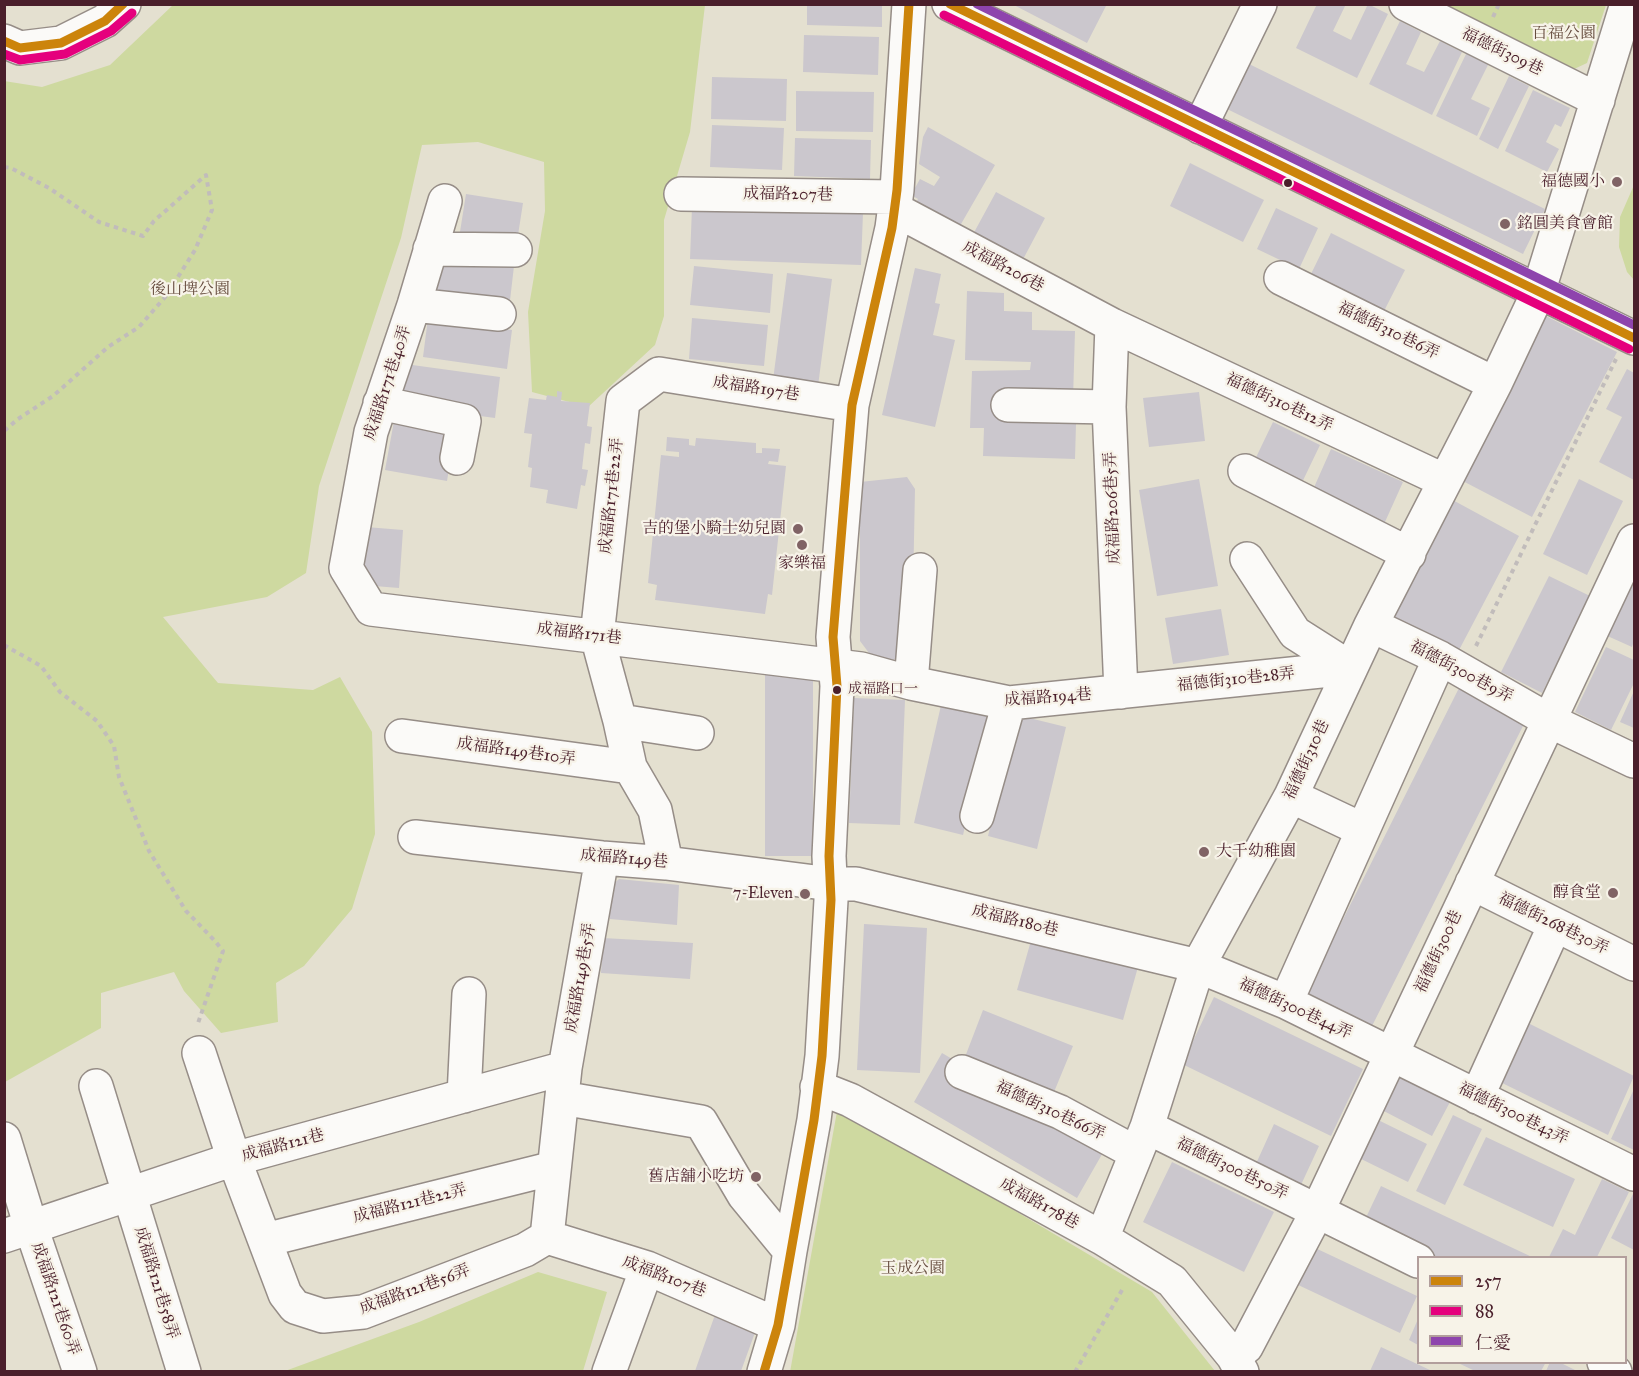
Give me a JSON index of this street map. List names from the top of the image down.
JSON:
{
  "streets": {
    "street": [
      "福德街309巷",
      "成福路207巷",
      "成福路206巷",
      "福德街310巷6弄",
      "成福路171巷40弄",
      "成福路197巷",
      "福德街310巷12弄",
      "成福路171巷22弄",
      "成福路206巷5弄",
      "成福路171巷",
      "福德街300巷9弄",
      "福德街310巷28弄",
      "成福路194巷",
      "成福路149巷10弄",
      "福德街310巷",
      "成福路149巷",
      "成福路180巷",
      "福德街268巷30弄",
      "福德街300巷",
      "成福路149巷5弄",
      "福德街300巷44弄",
      "福德街310巷66弄",
      "福德街300巷43弄",
      "成福路121巷",
      "福德街300巷50弄",
      "成福路121巷22弄",
      "成福路178巷",
      "成福路107巷",
      "成福路121巷58弄",
      "成福路121巷56弄",
      "成福路121巷60弄"
    ]
  },
  "crossings": [
    ["成福路207巷", "成福路206巷"],
    ["成福路206巷", "福德街310巷12弄"],
    ["成福路206巷", "成福路206巷5弄"],
    ["福德街310巷6弄", "福德街310巷"],
    ["成福路171巷40弄", "成福路171巷"],
    ["成福路197巷", "成福路171巷22弄"],
    ["福德街310巷12弄", "成福路206巷5弄"],
    ["福德街310巷12弄", "福德街310巷"],
    ["成福路171巷22弄", "成福路171巷"],
    ["成福路206巷5弄", "福德街310巷28弄"],
    ["成福路206巷5弄", "成福路194巷"],
    ["成福路171巷", "成福路194巷"],
    ["福德街300巷9弄", "福德街310巷"],
    ["福德街300巷9弄", "福德街300巷"],
    ["福德街310巷28弄", "成福路194巷"],
    ["福德街310巷28弄", "福德街310巷"],
    ["福德街310巷", "成福路180巷"],
    ["福德街310巷", "福德街300巷44弄"],
    ["福德街310巷", "福德街310巷66弄"],
    ["福德街310巷", "福德街300巷50弄"],
    ["福德街310巷", "成福路178巷"],
    ["成福路149巷", "成福路180巷"],
    ["成福路149巷", "成福路149巷5弄"],
    ["成福路180巷", "福德街300巷44弄"],
    ["福德街268巷30弄", "福德街300巷"],
    ["福德街300巷", "福德街300巷44弄"],
    ["福德街300巷", "福德街300巷43弄"],
    ["福德街300巷", "福德街300巷50弄"],
    ["福德街300巷", "成福路178巷"],
    ["成福路149巷5弄", "成福路121巷"],
    ["福德街300巷44弄", "福德街300巷43弄"],
    ["福德街310巷66弄", "福德街300巷50弄"],
    ["成福路121巷", "成福路121巷58弄"],
    ["成福路121巷", "成福路121巷56弄"],
    ["成福路121巷", "成福路121巷60弄"],
    ["成福路121巷22弄", "成福路121巷56弄"],
    ["成福路107巷", "成福路121巷56弄"]
  ],
  "parks": ["百福公園", "後山埤公園", "玉成公園"],
  "places": [
    "福德國小",
    "銘圓美食會館",
    "吉的堡小騎士幼兒園",
    "家樂福",
    "成福路口一",
    "大千幼稚園",
    "醇食堂",
    "7-Eleven",
    "舊店舖小吃坊"
  ],
  "lines": ["transit line 257", "transit line 仁愛", "transit line 88"],
  "legend": ["257", "88", "仁愛"]
}
